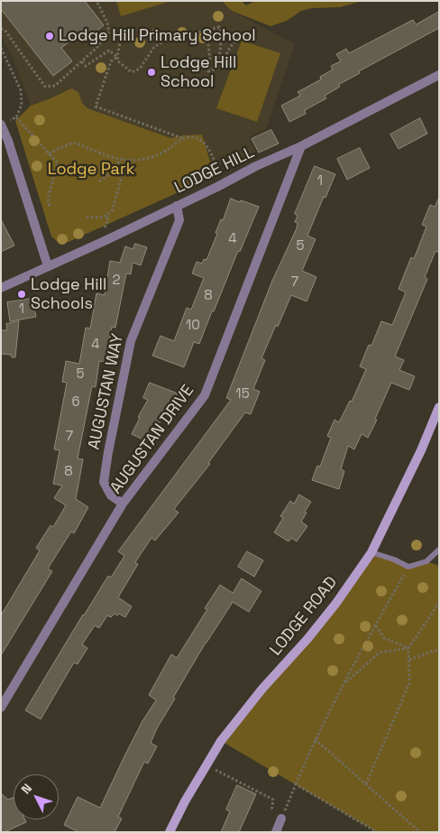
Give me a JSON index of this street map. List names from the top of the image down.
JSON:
{
  "streets": {
    "street": [
      "LODGE HILL",
      "AUGUSTAN WAY",
      "AUGUSTAN DRIVE",
      "LODGE ROAD"
    ]
  },
  "crossings": [
    ["LODGE HILL", "AUGUSTAN WAY"],
    ["LODGE HILL", "AUGUSTAN DRIVE"],
    ["AUGUSTAN WAY", "AUGUSTAN DRIVE"]
  ],
  "parks": ["Lodge Park"],
  "places": ["Lodge Hill Primary School", "Lodge Hill School", "Lodge Hill Schools"],
  "house_numbers": [
    "1",
    "4",
    "5",
    "2",
    "7",
    "8",
    "1",
    "10",
    "4",
    "5",
    "15",
    "6",
    "7",
    "8"
  ],
  "north": "top left"
}
